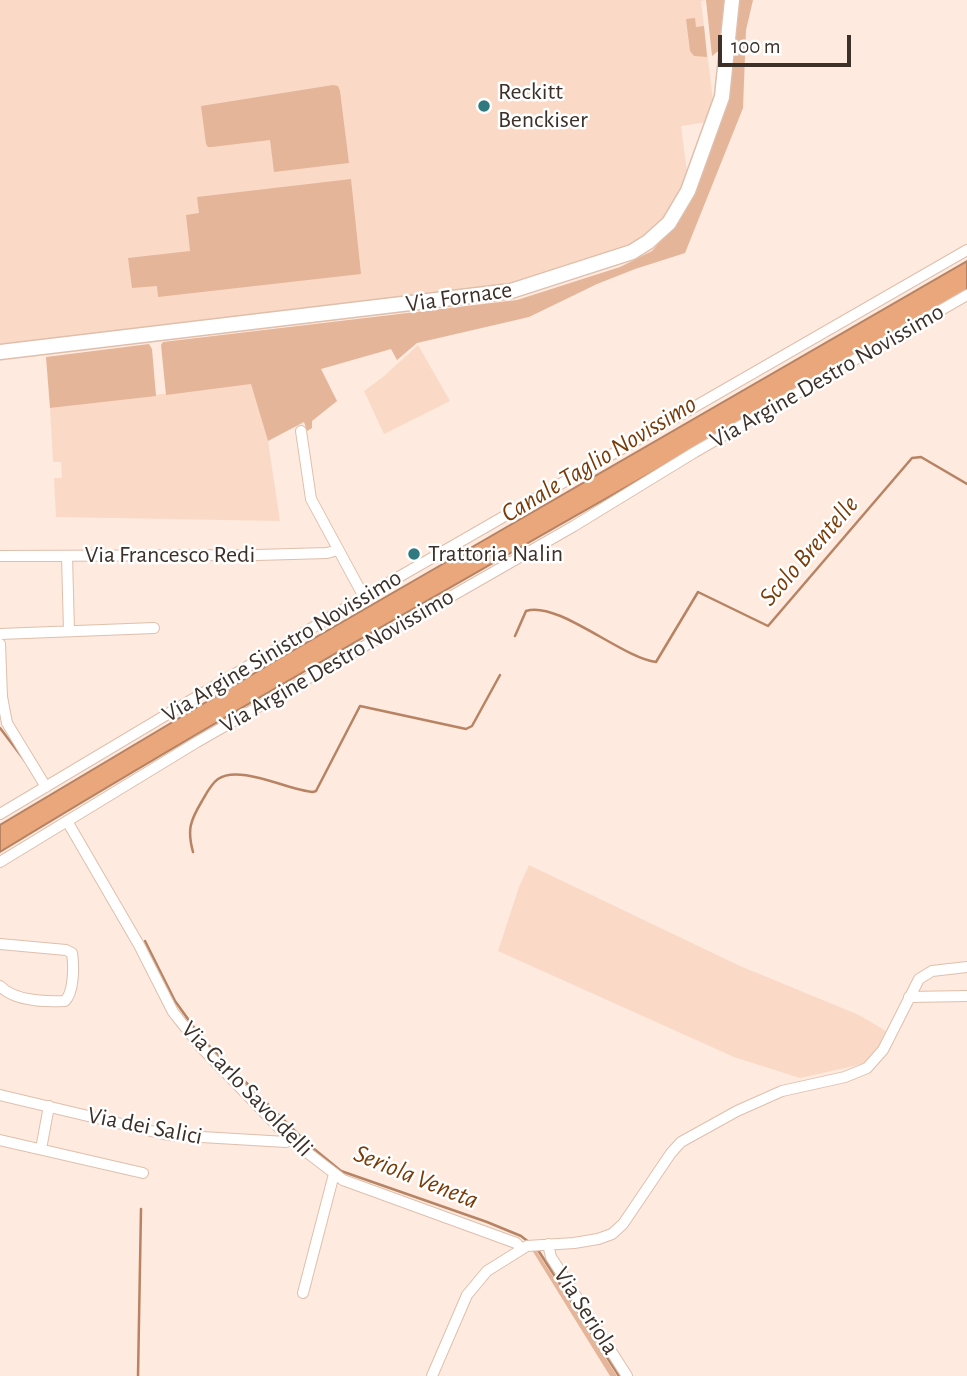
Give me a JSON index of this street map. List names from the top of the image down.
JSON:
{
  "streets": {
    "street": [
      "Via Fornace",
      "Via Argine Destro Novissimo",
      "Via Francesco Redi",
      "Via Argine Sinistro Novissimo",
      "Via Carlo Savoldelli",
      "Via dei Salici",
      "Via Seriola"
    ]
  },
  "crossings": [
    ["Via Argine Destro Novissimo", "Via Carlo Savoldelli"],
    ["Via Carlo Savoldelli", "Via dei Salici"]
  ],
  "water": ["Canale Taglio Novissimo", "Scolo Brentelle", "Seriola Veneta"],
  "places": ["Reckitt Benckiser", "Trattoria Nalin"],
  "scale_bar": "100 m"
}
